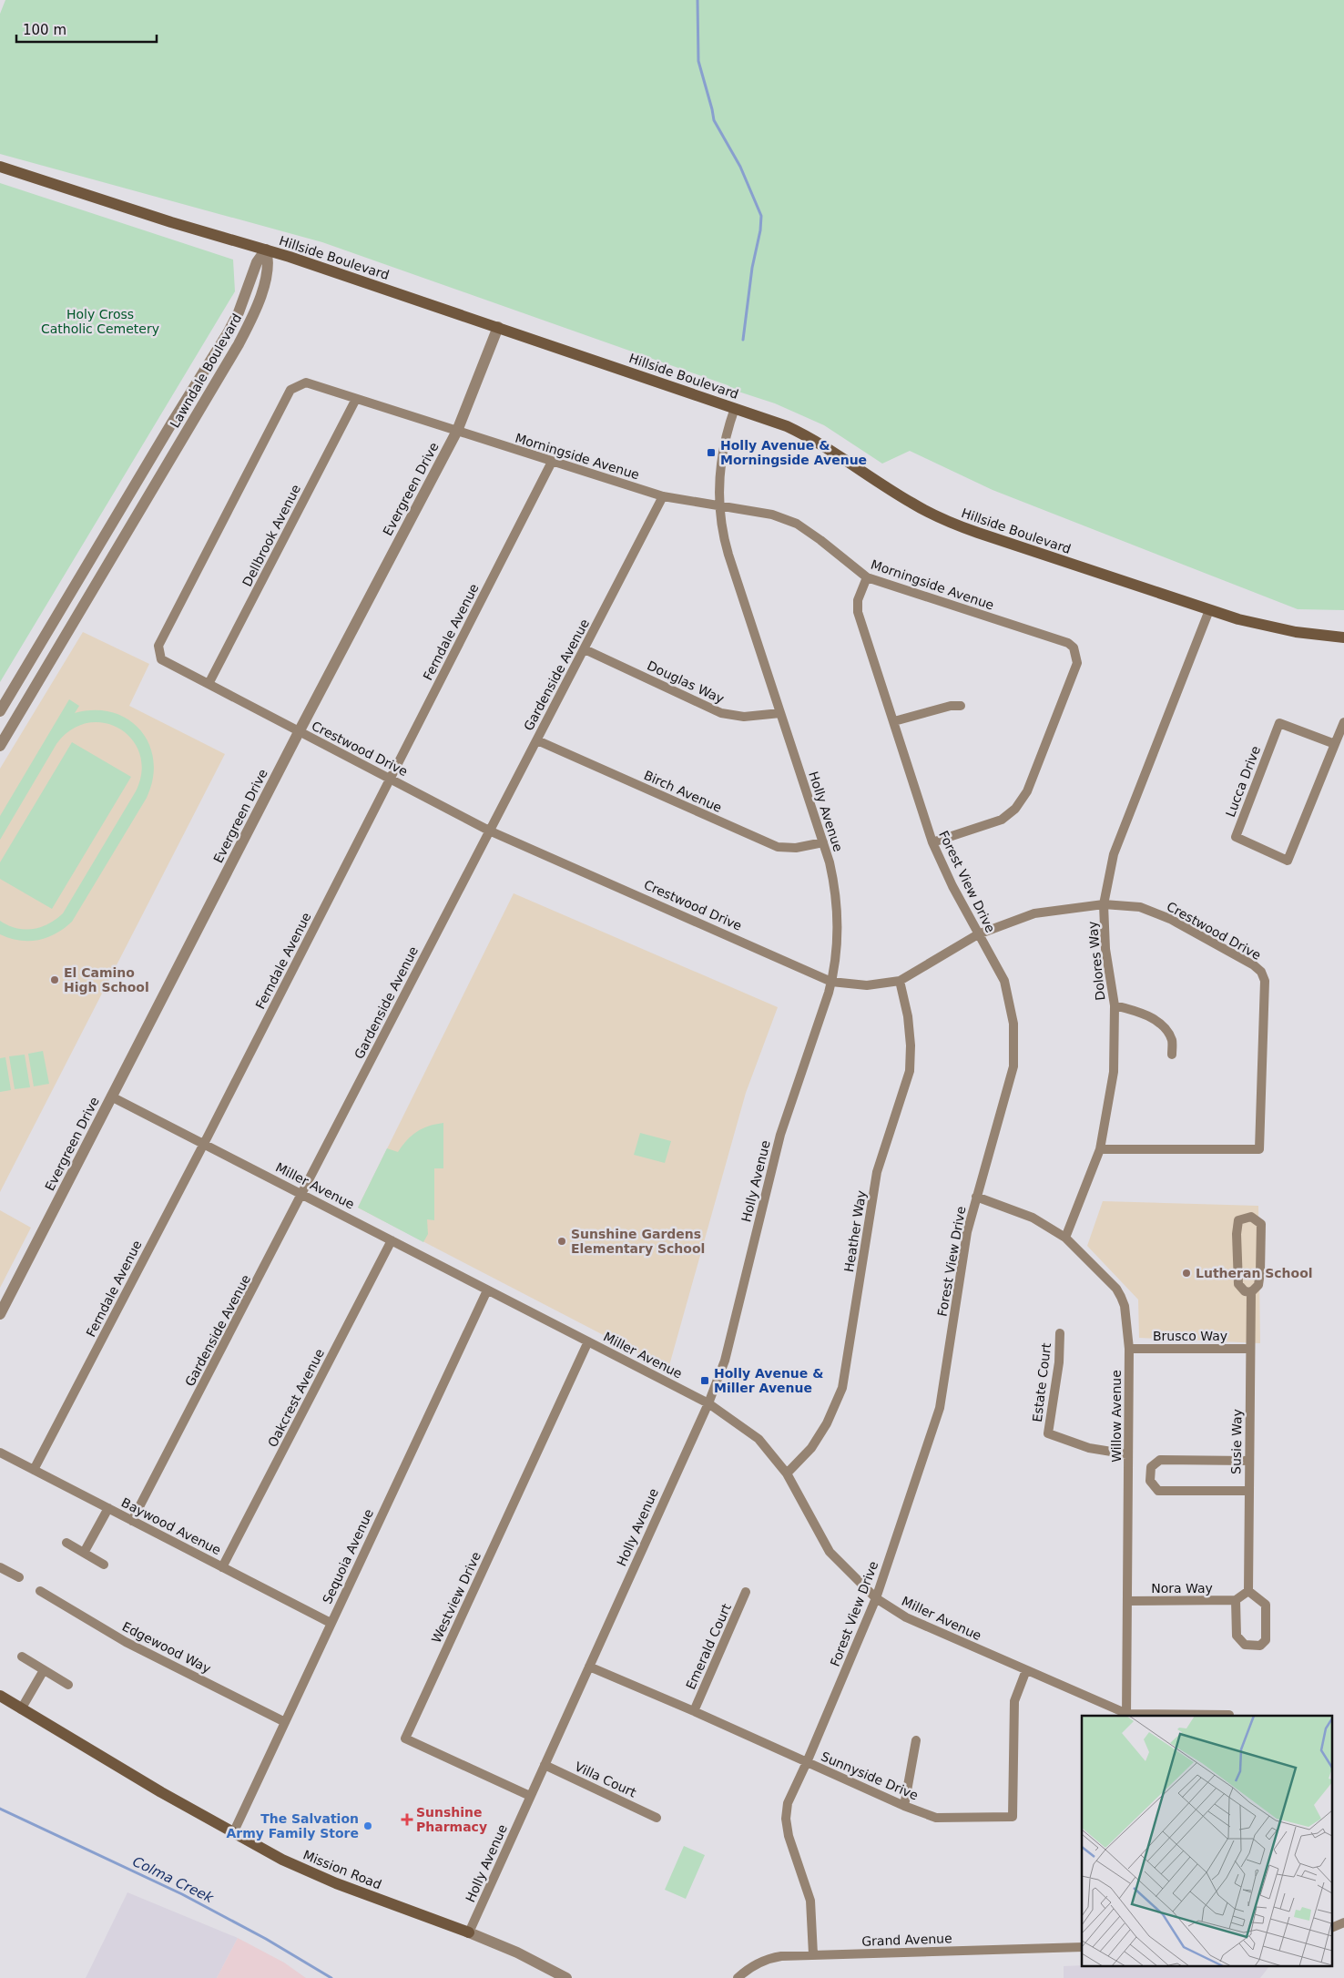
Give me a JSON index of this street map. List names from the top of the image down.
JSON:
{
  "streets": {
    "main road": ["Hillside Boulevard", "Mission Road"],
    "street": [
      "Lawndale Boulevard",
      "Morningside Avenue",
      "Evergreen Drive",
      "Dellbrook Avenue",
      "Ferndale Avenue",
      "Gardenside Avenue",
      "Douglas Way",
      "Crestwood Drive",
      "Lucca Drive",
      "Birch Avenue",
      "Holly Avenue",
      "Forest View Drive",
      "Dolores Way",
      "Miller Avenue",
      "Heather Way",
      "Brusco Way",
      "Estate Court",
      "Oakcrest Avenue",
      "Willow Avenue",
      "Susie Way",
      "Baywood Avenue",
      "Sequoia Avenue",
      "Nora Way",
      "Westview Drive",
      "Emerald Court",
      "Edgewood Way",
      "Sunnyside Drive",
      "Villa Court",
      "Grand Avenue"
    ]
  },
  "crossings": [
    ["Hillside Boulevard", "Lawndale Boulevard"],
    ["Hillside Boulevard", "Evergreen Drive"],
    ["Hillside Boulevard", "Holly Avenue"],
    ["Hillside Boulevard", "Dolores Way"],
    ["Morningside Avenue", "Evergreen Drive"],
    ["Morningside Avenue", "Dellbrook Avenue"],
    ["Morningside Avenue", "Ferndale Avenue"],
    ["Morningside Avenue", "Gardenside Avenue"],
    ["Morningside Avenue", "Crestwood Drive"],
    ["Morningside Avenue", "Holly Avenue"],
    ["Morningside Avenue", "Forest View Drive"],
    ["Evergreen Drive", "Crestwood Drive"],
    ["Evergreen Drive", "Miller Avenue"],
    ["Dellbrook Avenue", "Crestwood Drive"],
    ["Ferndale Avenue", "Crestwood Drive"],
    ["Ferndale Avenue", "Miller Avenue"],
    ["Ferndale Avenue", "Baywood Avenue"],
    ["Gardenside Avenue", "Douglas Way"],
    ["Gardenside Avenue", "Crestwood Drive"],
    ["Gardenside Avenue", "Birch Avenue"],
    ["Gardenside Avenue", "Miller Avenue"],
    ["Gardenside Avenue", "Baywood Avenue"],
    ["Douglas Way", "Holly Avenue"],
    ["Crestwood Drive", "Holly Avenue"],
    ["Crestwood Drive", "Forest View Drive"],
    ["Crestwood Drive", "Dolores Way"],
    ["Crestwood Drive", "Heather Way"],
    ["Birch Avenue", "Holly Avenue"],
    ["Holly Avenue", "Miller Avenue"],
    ["Holly Avenue", "Westview Drive"],
    ["Holly Avenue", "Sunnyside Drive"],
    ["Holly Avenue", "Villa Court"],
    ["Holly Avenue", "Mission Road"],
    ["Forest View Drive", "Miller Avenue"],
    ["Forest View Drive", "Willow Avenue"],
    ["Forest View Drive", "Sunnyside Drive"],
    ["Forest View Drive", "Grand Avenue"],
    ["Dolores Way", "Willow Avenue"],
    ["Miller Avenue", "Heather Way"],
    ["Miller Avenue", "Oakcrest Avenue"],
    ["Miller Avenue", "Willow Avenue"],
    ["Miller Avenue", "Sequoia Avenue"],
    ["Miller Avenue", "Westview Drive"],
    ["Miller Avenue", "Sunnyside Drive"],
    ["Brusco Way", "Willow Avenue"],
    ["Brusco Way", "Susie Way"],
    ["Estate Court", "Willow Avenue"],
    ["Oakcrest Avenue", "Baywood Avenue"],
    ["Willow Avenue", "Nora Way"],
    ["Baywood Avenue", "Sequoia Avenue"],
    ["Sequoia Avenue", "Edgewood Way"],
    ["Sequoia Avenue", "Mission Road"],
    ["Emerald Court", "Sunnyside Drive"]
  ],
  "water": ["Colma Creek"],
  "parks": ["Holy Cross Catholic Cemetery"],
  "places": {
    "transit": ["Holly Avenue & Morningside Avenue", "Holly Avenue & Miller Avenue"],
    "other": [
      "El Camino High School",
      "Sunshine Gardens Elementary School",
      "Lutheran School",
      "The Salvation Army Family Store"
    ],
    "health": ["Sunshine Pharmacy"]
  },
  "scale_bar": "100 m"
}
